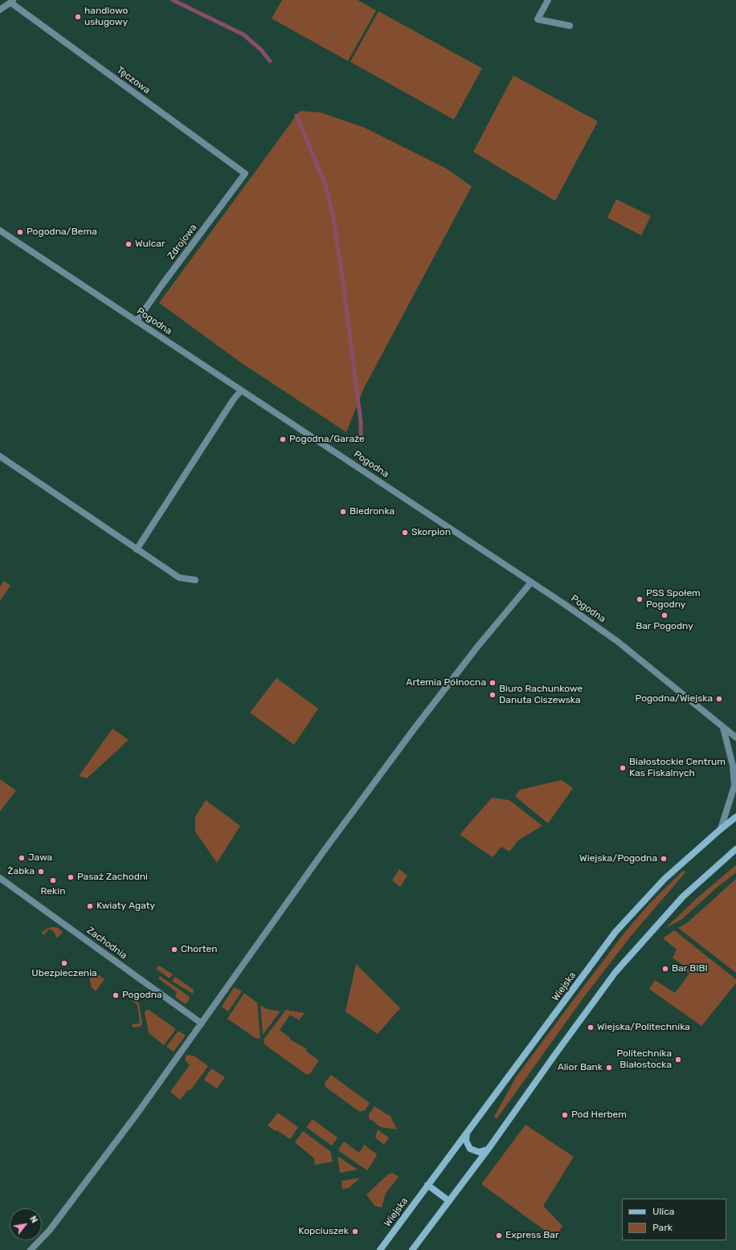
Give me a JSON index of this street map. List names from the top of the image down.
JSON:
{
  "streets": {
    "main road": ["Wiejska"],
    "street": [
      "Tęczowa",
      "Zdrojowa",
      "Pogodna",
      "Zachodnia"
    ]
  },
  "crossings": [
    ["Tęczowa", "Zdrojowa"],
    ["Zdrojowa", "Pogodna"]
  ],
  "places": [
    "handlowo usługowy",
    "Pogodna/Bema",
    "Wulcar",
    "Pogodna/Garaże",
    "Biedronka",
    "Skorpion",
    "PSS Społem Pogodny",
    "Bar Pogodny",
    "Artemia Północna",
    "Biuro Rachunkowe Danuta Ciszewska",
    "Pogodna/Wiejska",
    "Białostockie Centrum Kas Fiskalnych",
    "Jawa",
    "Wiejska/Pogodna",
    "Żabka",
    "Pasaż Zachodni",
    "Rekin",
    "Kwiaty Agaty",
    "Chorten",
    "Ubezpieczenia",
    "Bar BIBI",
    "Pogodna",
    "Wiejska/Politechnika",
    "Politechnika Białostocka",
    "Alior Bank",
    "Pod Herbem",
    "Kopciuszek",
    "Express Bar"
  ],
  "legend": ["Ulica", "Park"],
  "north": "top right"
}
